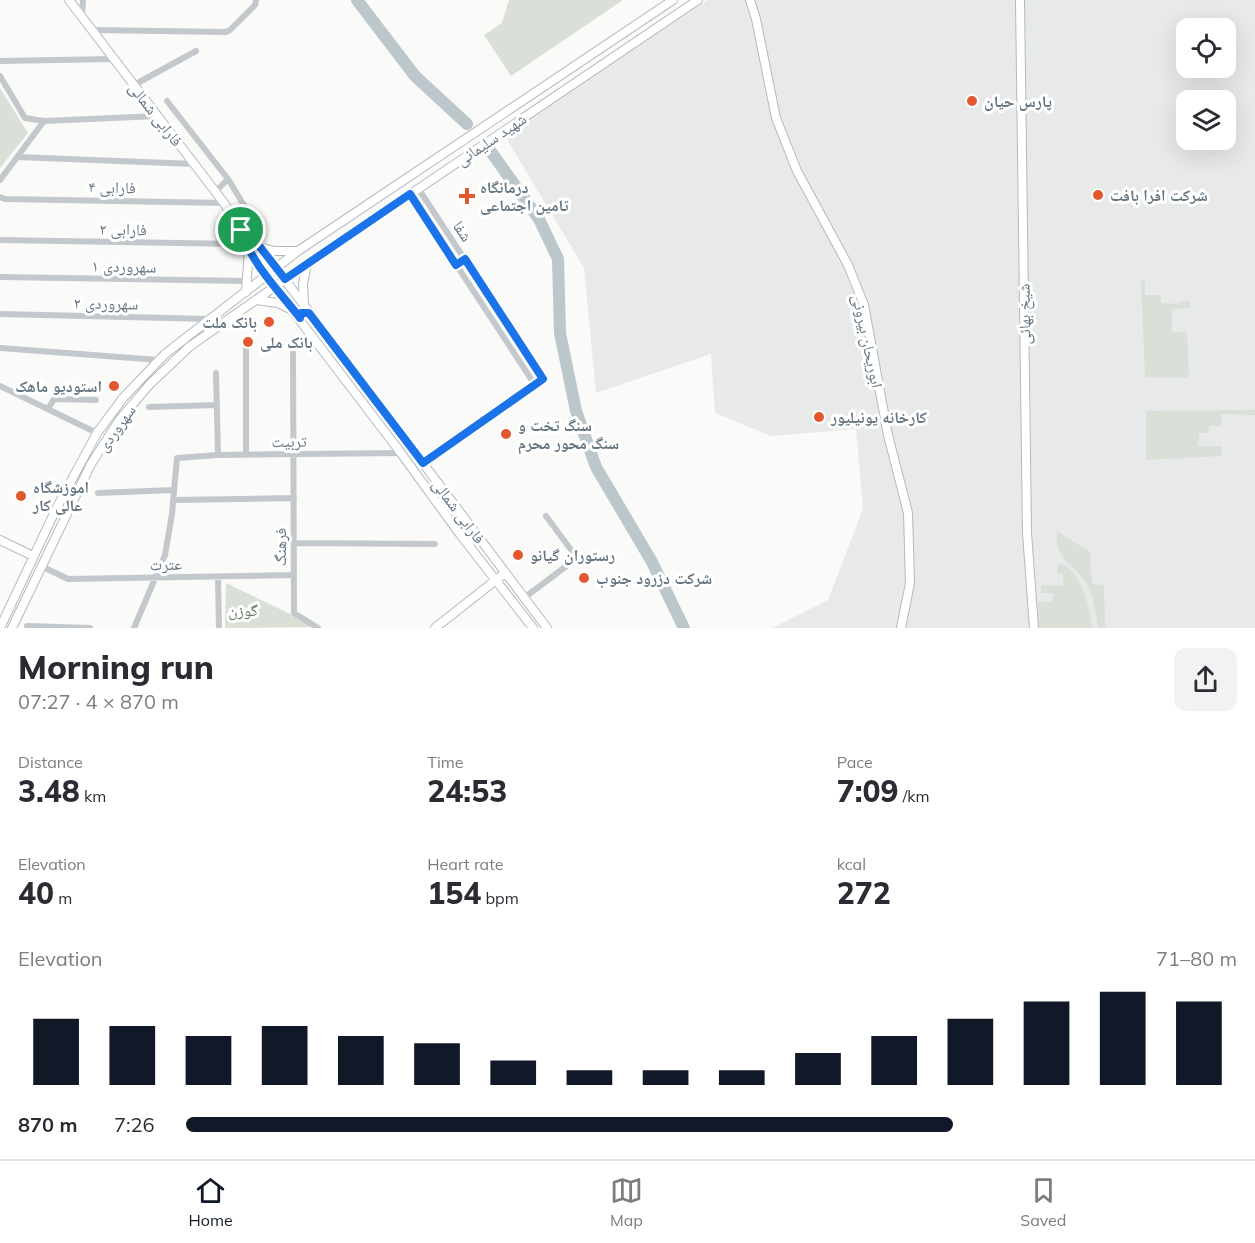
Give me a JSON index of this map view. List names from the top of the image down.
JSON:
{
  "streets": {
    "street": [
      "فارابی شمالی",
      "شهید سلیمانی",
      "فارابی ۴",
      "فارابی ۲",
      "شفا",
      "سهروردی ۱",
      "سهروردی ۲",
      "شیخ بهائی",
      "ابوریحان بیرونی",
      "سهروردی",
      "تربیت",
      "فرهنگ",
      "عترت"
    ]
  },
  "crossings": [
    ["فارابی شمالی", "شهید سلیمانی"],
    ["فارابی شمالی", "فارابی ۴"],
    ["فارابی شمالی", "فارابی ۲"],
    ["فارابی شمالی", "سهروردی"],
    ["فارابی شمالی", "تربیت"],
    ["شهید سلیمانی", "شفا"],
    ["شهید سلیمانی", "سهروردی"],
    ["سهروردی ۲", "سهروردی"],
    ["سهروردی", "عترت"],
    ["تربیت", "فرهنگ"],
    ["فرهنگ", "عترت"]
  ],
  "parks": ["گوزن"],
  "places": {
    "other": [
      "پارس حیان",
      "شرکت افرا بافت",
      "بانک ملت",
      "بانک ملی",
      "استودیو ماهک",
      "کارخانه یونیلیور",
      "سنگ تخت و سنگ محور محرم",
      "اموزشگاه عالی کار",
      "رستوران گیانو",
      "شرکت دزرود جنوب"
    ],
    "health": ["درمانگاه تامین اجتماعی"]
  },
  "page": {
    "heading": ["Morning run", "07:27 · 4 × 870 m"],
    "stats": [
      ["Distance", "3.48 km"],
      ["Time", "24:53"],
      ["Pace", "7:09 /km"],
      ["Elevation", "40 m"],
      ["Heart rate", "154 bpm"],
      ["kcal", "272"]
    ],
    "chart": ["Elevation", "71–80 m"],
    "list": [
      {
        "name": "870 m",
        "note": "7:26"
      }
    ],
    "tabs": ["Home", "Map", "Saved"]
  }
}
